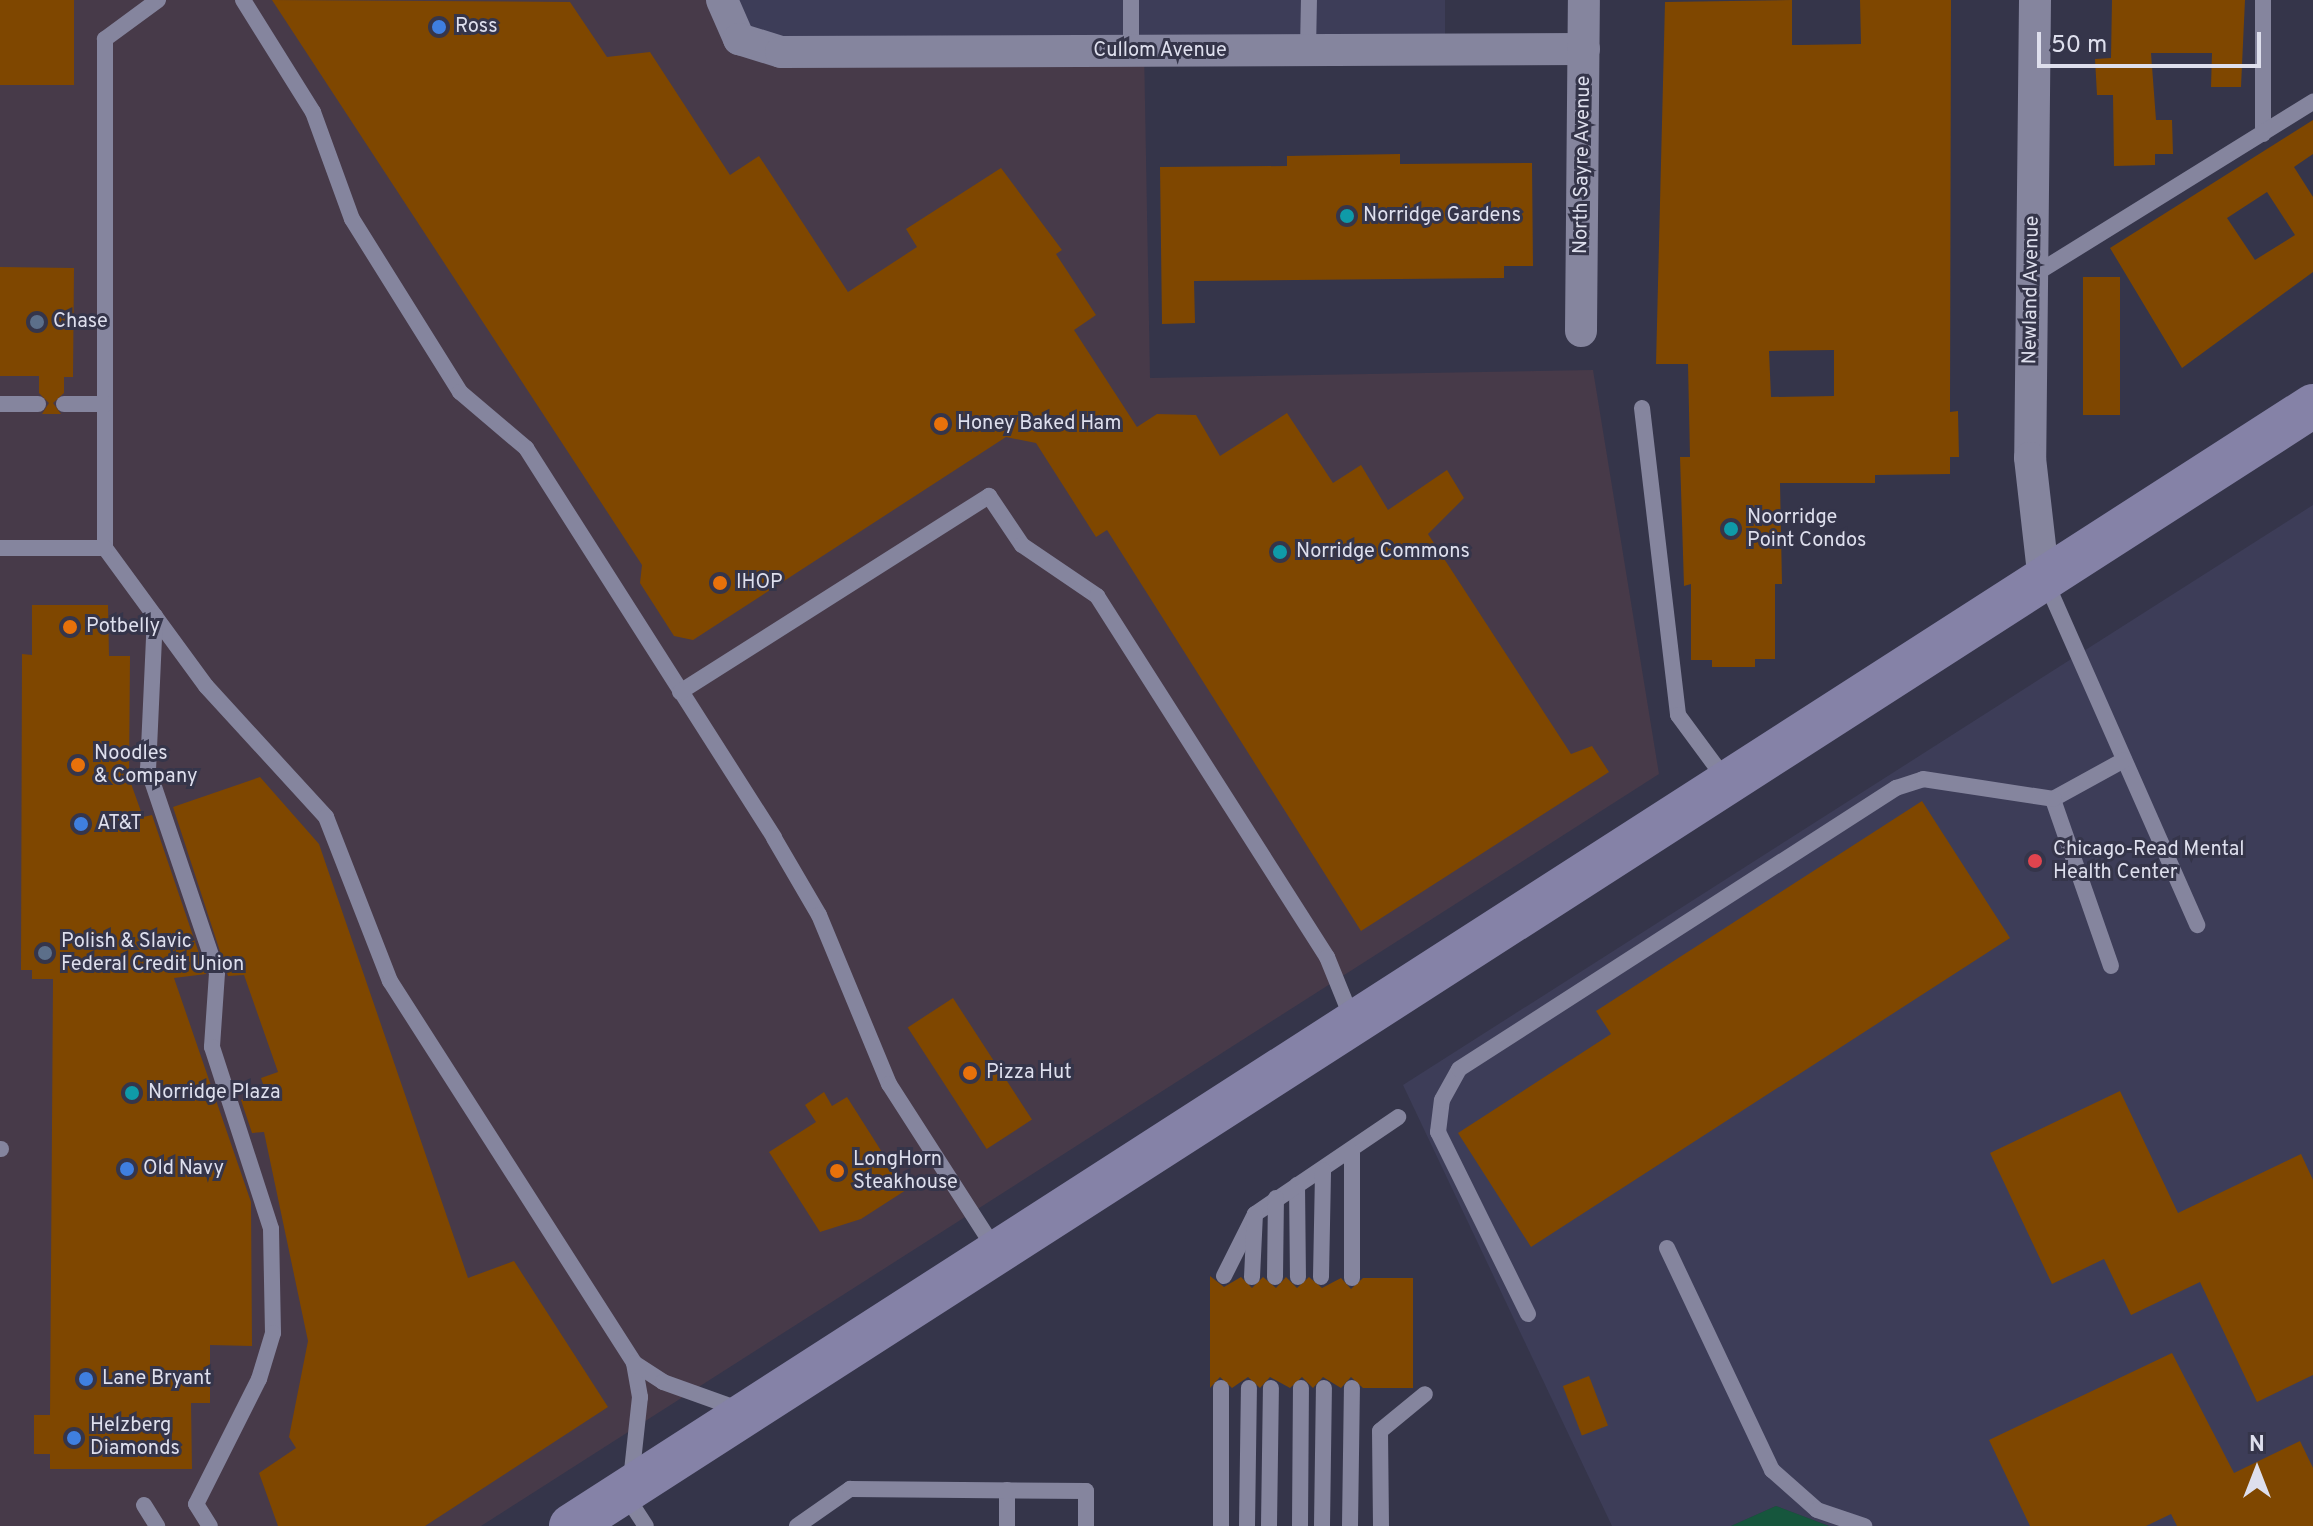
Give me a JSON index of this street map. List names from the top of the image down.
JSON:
{
  "streets": {
    "street": ["Cullom Avenue", "North Sayre Avenue", "Newland Avenue"]
  },
  "crossings": [
    ["Cullom Avenue", "North Sayre Avenue"]
  ],
  "places": [
    "Ross",
    "Norridge Gardens",
    "Chase",
    "Honey Baked Ham",
    "Noorridge Point Condos",
    "Norridge Commons",
    "IHOP",
    "Potbelly",
    "Noodles & Company",
    "AT&T",
    "Chicago-Read Mental Health Center",
    "Polish & Slavic Federal Credit Union",
    "Pizza Hut",
    "Norridge Plaza",
    "Old Navy",
    "LongHorn Steakhouse",
    "Lane Bryant",
    "Helzberg Diamonds"
  ],
  "scale_bar": "50 m",
  "north": "top"
}
